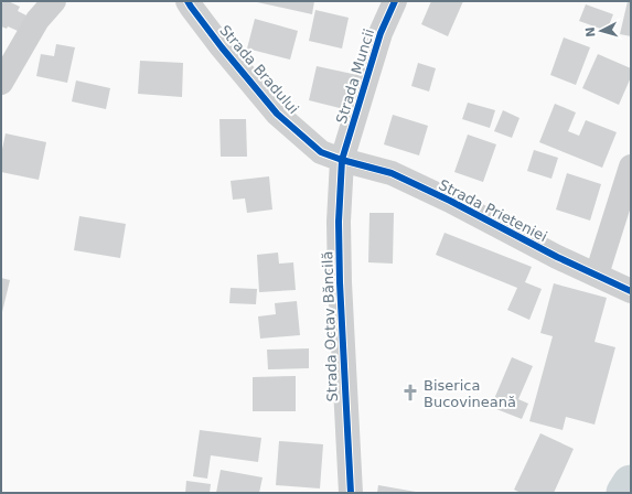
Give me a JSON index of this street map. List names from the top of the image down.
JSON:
{
  "streets": {
    "street": [
      "Strada Bradului",
      "Strada Muncii",
      "Strada Prieteniei",
      "Strada Octav Băncilă"
    ]
  },
  "crossings": [
    ["Strada Bradului", "Strada Muncii"],
    ["Strada Bradului", "Strada Prieteniei"],
    ["Strada Bradului", "Strada Octav Băncilă"],
    ["Strada Muncii", "Strada Prieteniei"],
    ["Strada Muncii", "Strada Octav Băncilă"],
    ["Strada Prieteniei", "Strada Octav Băncilă"]
  ],
  "places": {
    "church": ["Biserica Bucovineană"]
  },
  "north": "left"
}
